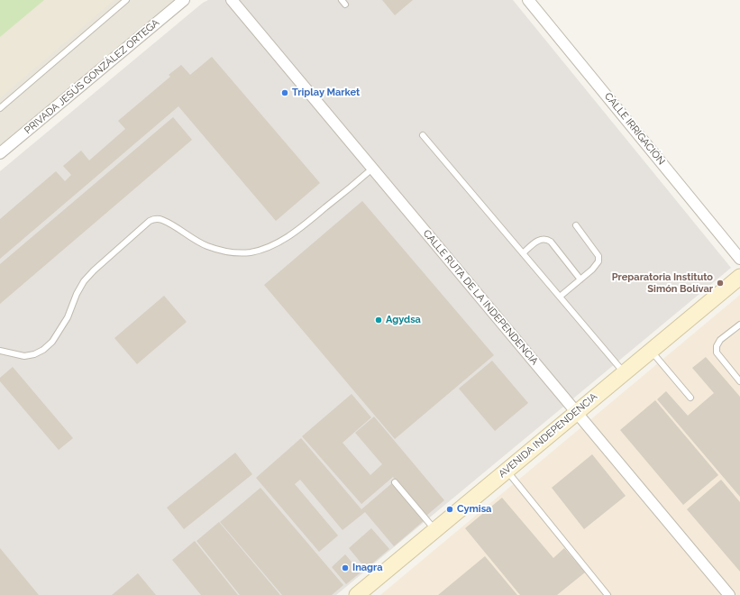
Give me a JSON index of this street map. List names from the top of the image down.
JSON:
{
  "streets": {
    "main road": ["AVENIDA INDEPENDENCIA"],
    "street": ["PRIVADA JESÚS GONZÁLEZ ORTEGA", "CALLE IRRIGACIÓN", "CALLE RUTA DE LA INDEPENDENCIA"]
  },
  "crossings": [
    ["CALLE RUTA DE LA INDEPENDENCIA", "AVENIDA INDEPENDENCIA"]
  ],
  "places": [
    "Triplay Market",
    "Preparatoria Instituto Simón Bolívar",
    "Agydsa",
    "Cymisa",
    "Inagra"
  ]
}
